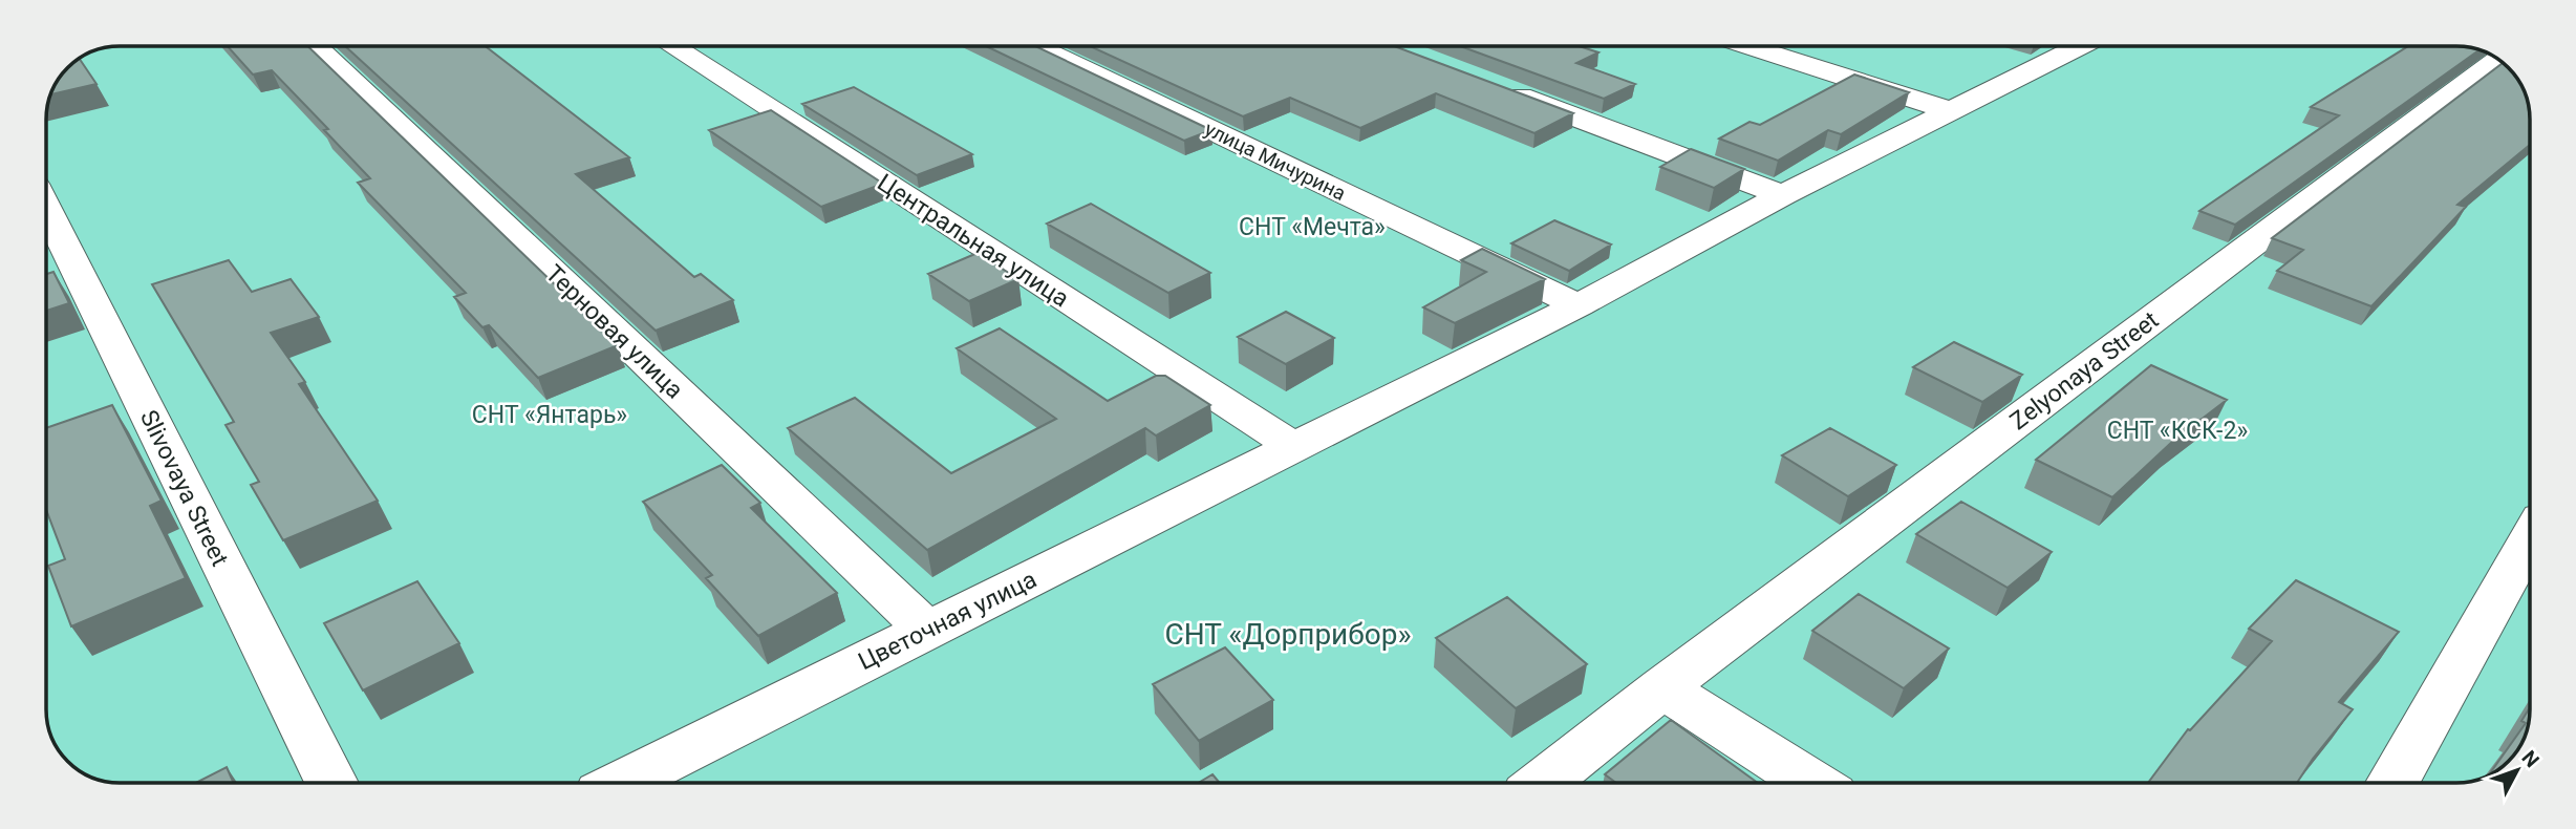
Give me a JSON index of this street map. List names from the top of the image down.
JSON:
{
  "streets": {
    "street": [
      "улица Мичурина",
      "Центральная улица",
      "Терновая улица",
      "Zelyonaya Street",
      "Slivovaya Street",
      "Цветочная улица"
    ]
  },
  "crossings": [
    ["улица Мичурина", "Цветочная улица"],
    ["Центральная улица", "Цветочная улица"],
    ["Терновая улица", "Цветочная улица"]
  ],
  "parks": [
    "СНТ «Мечта»",
    "СНТ «Янтарь»",
    "СНТ «КСК-2»",
    "СНТ «Дорприбор»"
  ],
  "north": "top right"
}
